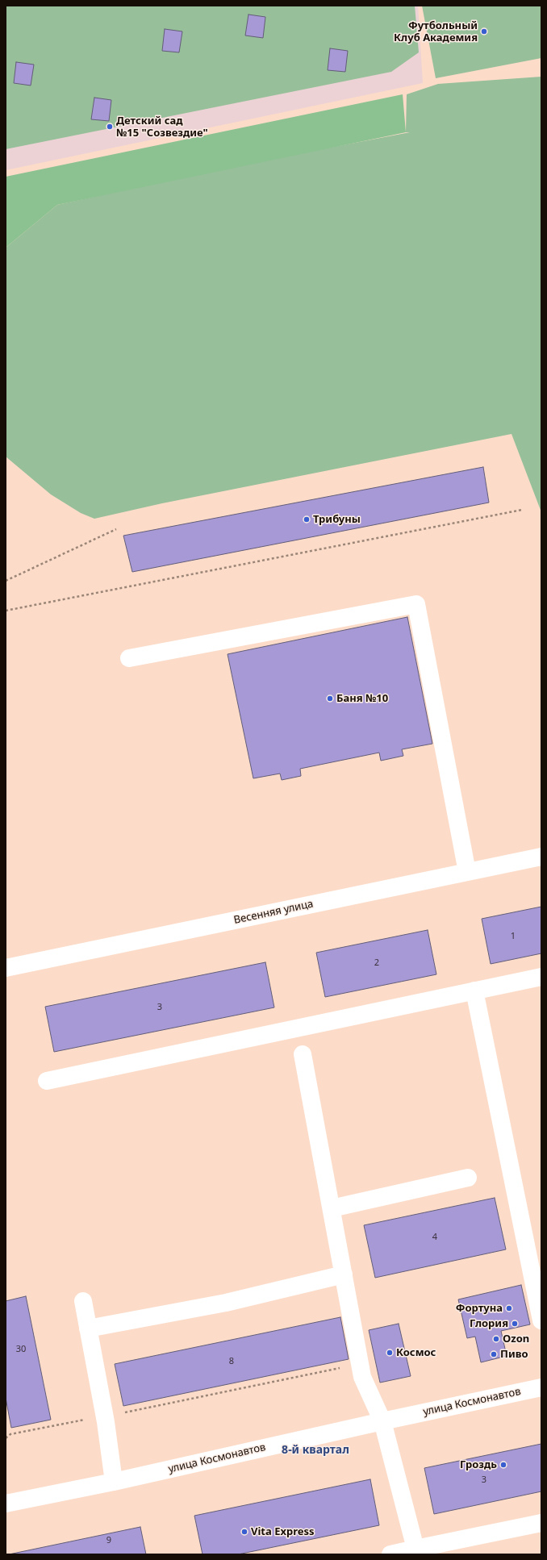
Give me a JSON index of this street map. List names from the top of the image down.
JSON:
{
  "streets": {
    "street": ["Весенняя улица", "улица Космонавтов"]
  },
  "districts": ["8-й квартал"],
  "places": [
    "Футбольный Клуб Академия",
    "Детский сад №15 \"Созвездие\"",
    "Трибуны",
    "Баня №10",
    "Фортуна",
    "Глория",
    "Ozon",
    "Космос",
    "Пиво",
    "Гроздь",
    "Vita Express"
  ],
  "house_numbers": [
    "1",
    "2",
    "3",
    "4",
    "30",
    "8",
    "3",
    "9"
  ]
}
